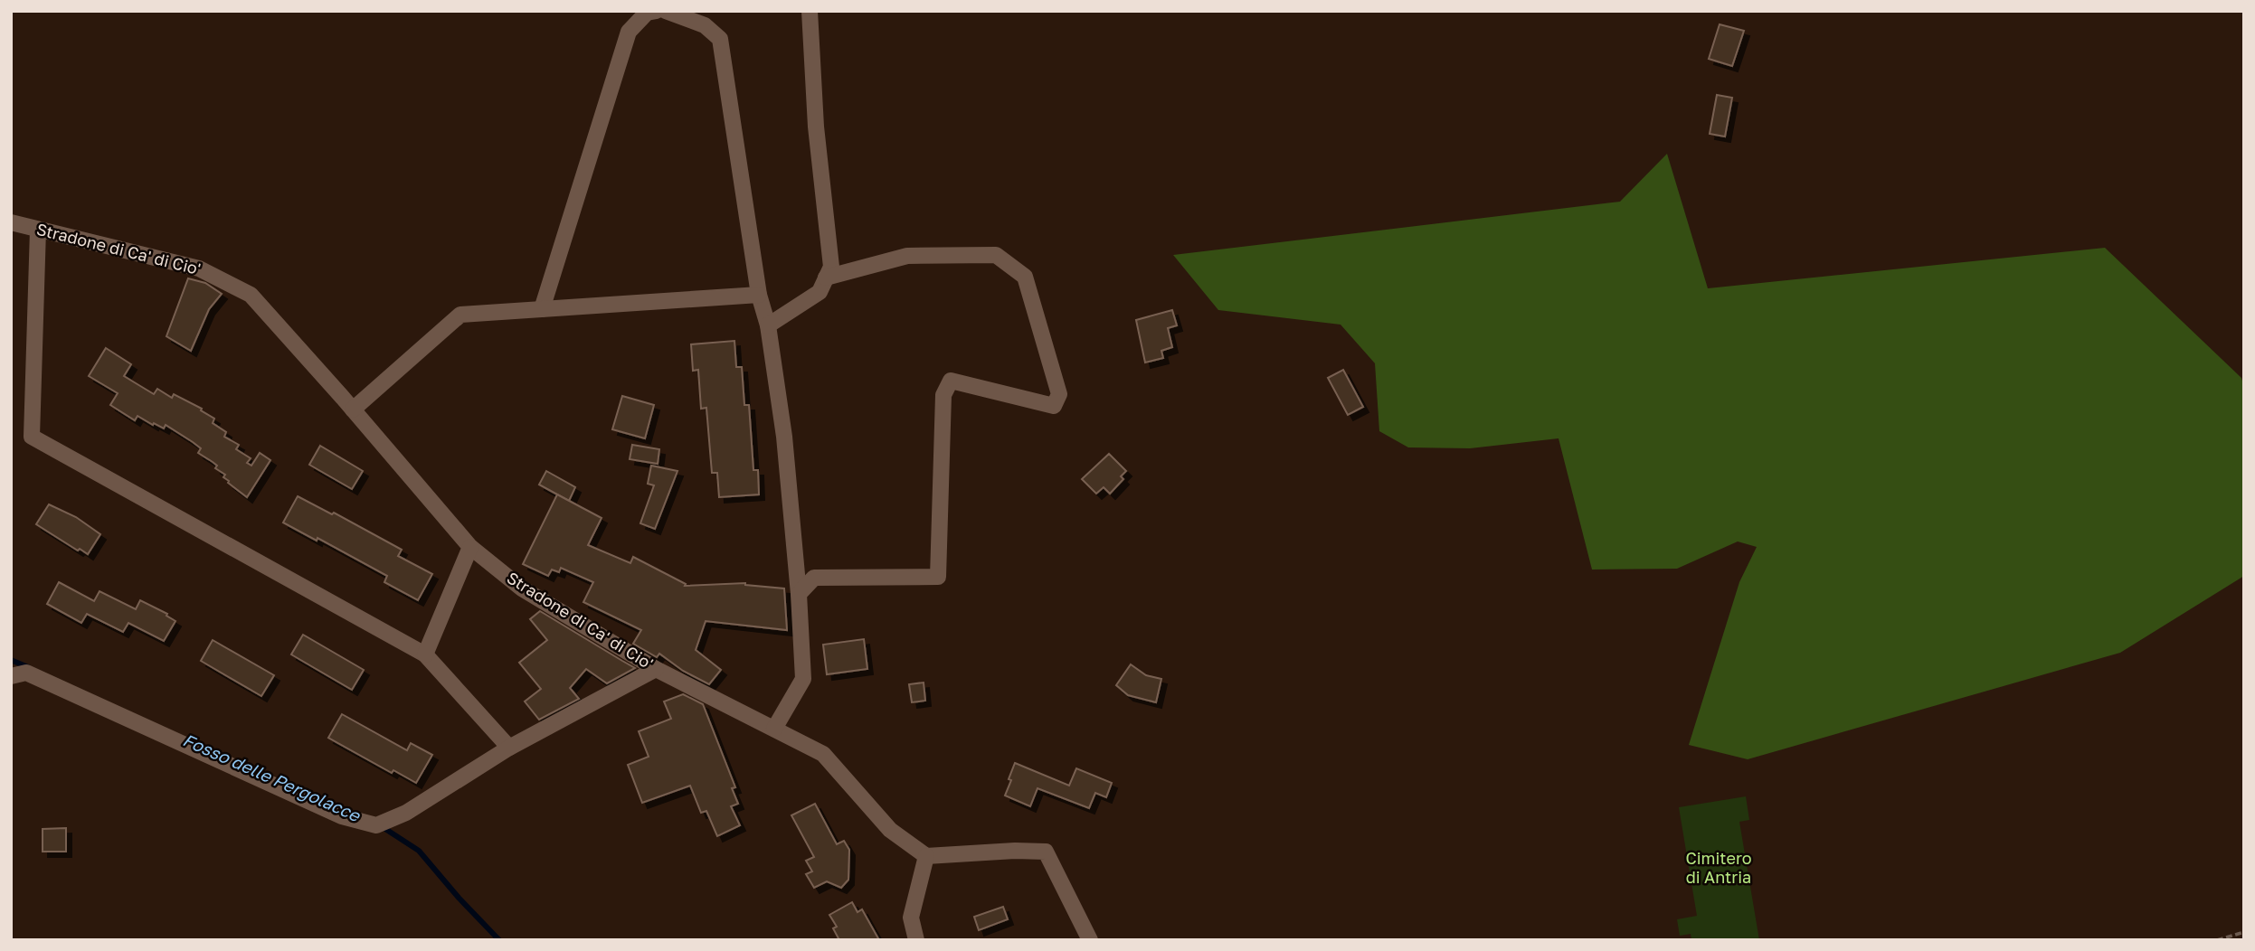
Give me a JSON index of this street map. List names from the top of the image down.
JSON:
{
  "streets": {
    "street": ["Stradone di Ca' di Cio'"]
  },
  "water": ["Fosso delle Pergolacce"],
  "parks": ["Cimitero di Antria"]
}
